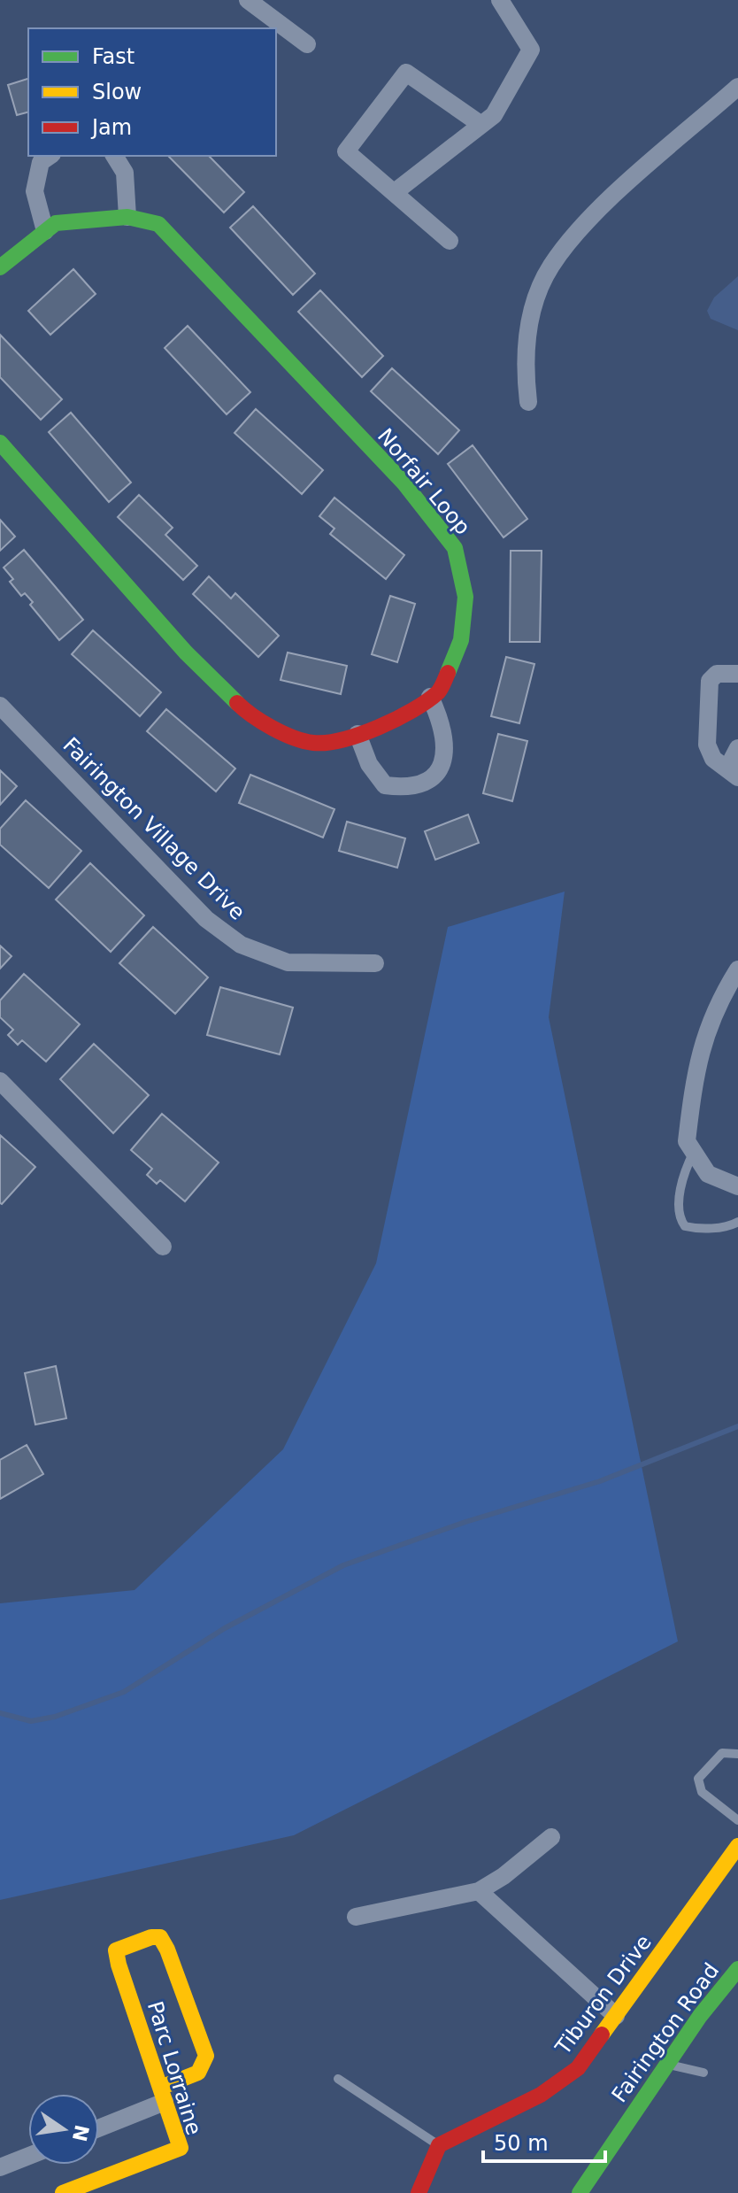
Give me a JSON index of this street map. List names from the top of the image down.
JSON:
{
  "streets": {
    "street": [
      "Norfair Loop",
      "Fairington Village Drive",
      "Tiburon Drive",
      "Fairington Road",
      "Parc Lorraine"
    ]
  },
  "legend": ["Fast", "Slow", "Jam"],
  "scale_bar": "50 m",
  "north": "right"
}
